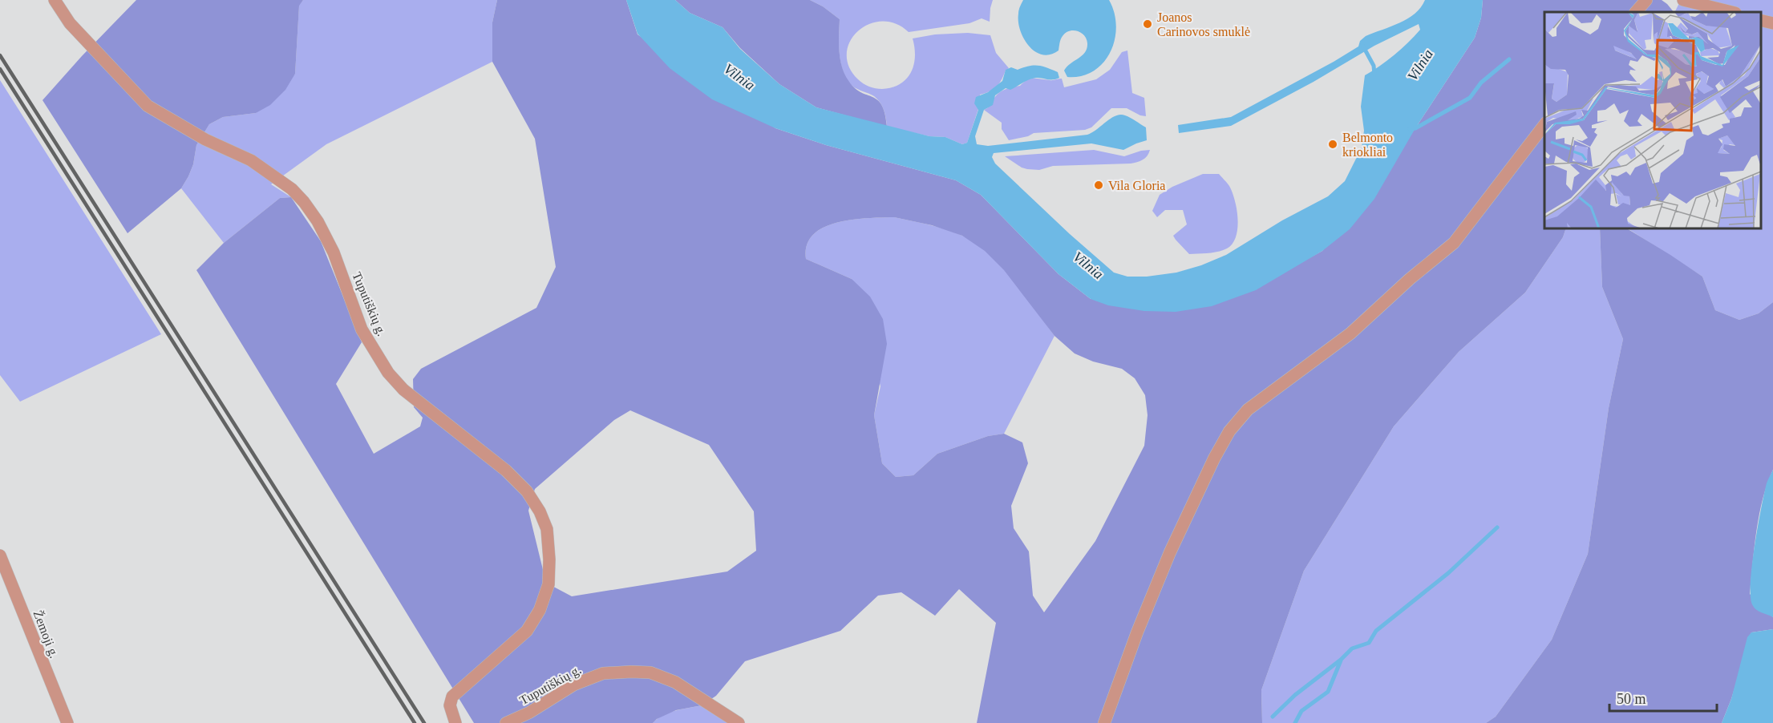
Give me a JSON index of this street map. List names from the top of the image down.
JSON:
{
  "streets": {
    "street": ["Tuputiškių g.", "Žemoji g."]
  },
  "water": ["Vilnia"],
  "places": ["Joanos Carinovos smuklė", "Belmonto kriokliai", "Vila Gloria"],
  "scale_bar": "50 m"
}
